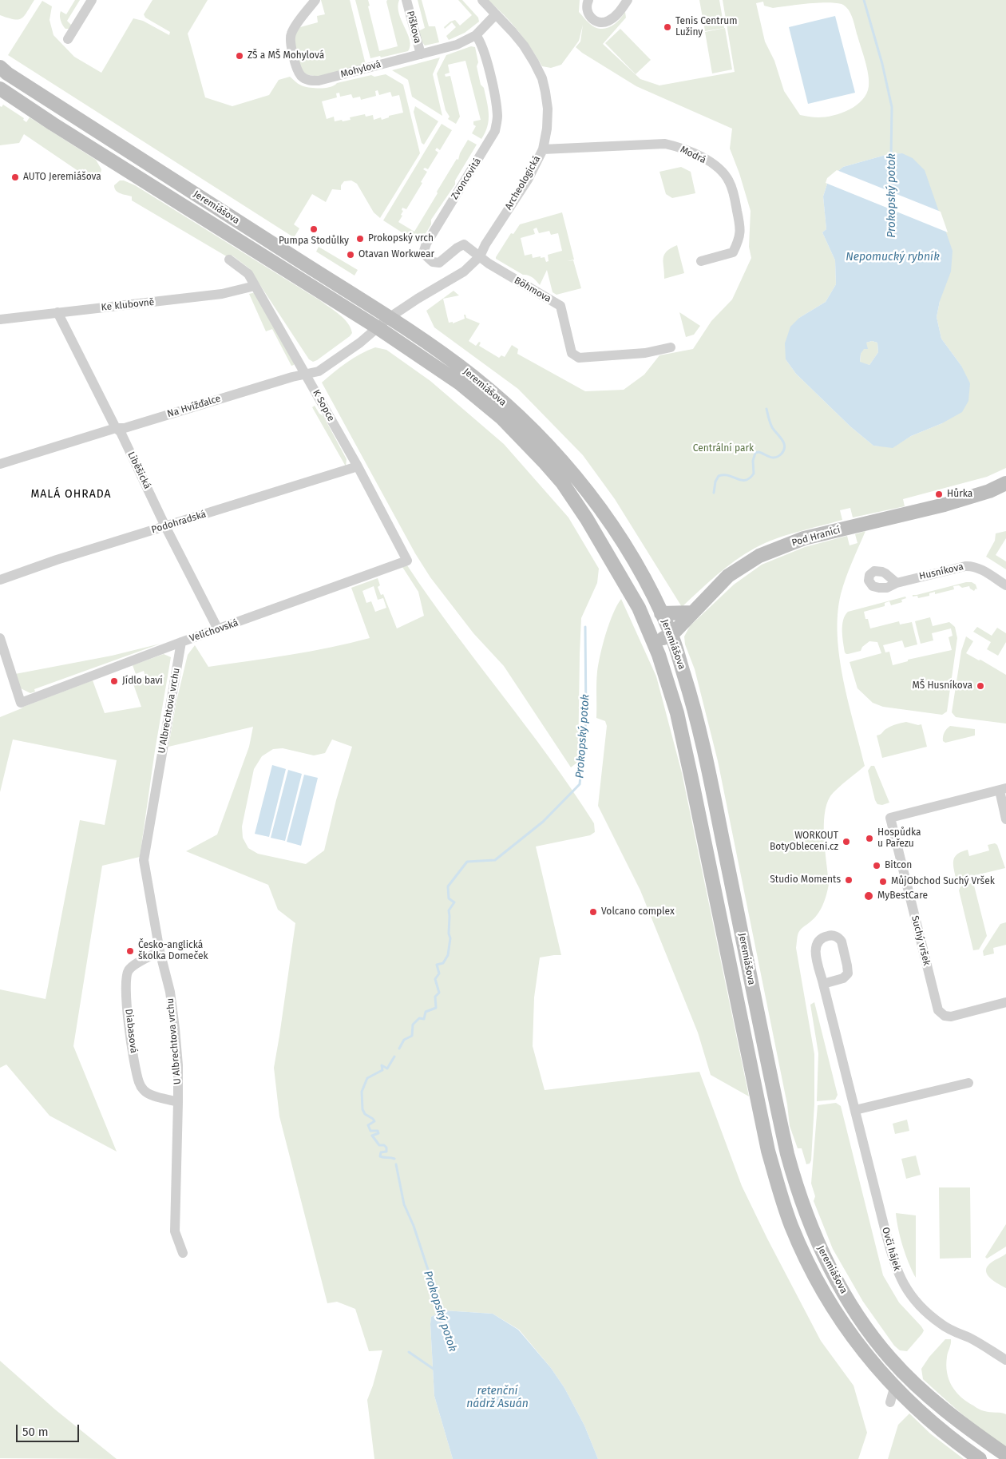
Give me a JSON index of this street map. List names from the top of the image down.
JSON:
{
  "streets": {
    "main road": ["Jeremiášova", "Pod Hranicí"],
    "street": [
      "Píškova",
      "Mohylová",
      "Modrá",
      "Zvoncovitá",
      "Archeologická",
      "Böhmova",
      "Ke klubovně",
      "K Sopce",
      "Na Hvížďalce",
      "Liběšická",
      "Podohradská",
      "Husníkova",
      "Velichovská",
      "U Albrechtova vrchu",
      "Suchý vršek",
      "Diabasová",
      "Ovčí hájek"
    ]
  },
  "crossings": [
    ["Píškova", "Mohylová"],
    ["Mohylová", "Zvoncovitá"],
    ["Mohylová", "Archeologická"],
    ["Modrá", "Archeologická"],
    ["Zvoncovitá", "Archeologická"],
    ["Zvoncovitá", "Böhmova"],
    ["Archeologická", "Jeremiášova"],
    ["Archeologická", "Böhmova"],
    ["Archeologická", "Na Hvížďalce"],
    ["Jeremiášova", "Na Hvížďalce"],
    ["Jeremiášova", "Pod Hranicí"],
    ["Ke klubovně", "K Sopce"],
    ["Ke klubovně", "Liběšická"],
    ["K Sopce", "Na Hvížďalce"],
    ["K Sopce", "Podohradská"],
    ["K Sopce", "Velichovská"],
    ["Na Hvížďalce", "Liběšická"],
    ["Liběšická", "Podohradská"],
    ["Liběšická", "Velichovská"],
    ["Velichovská", "U Albrechtova vrchu"],
    ["U Albrechtova vrchu", "Diabasová"]
  ],
  "districts": ["MALÁ OHRADA"],
  "water": ["Prokopský potok", "Nepomucký rybník", "retenční nádrž Asuán"],
  "parks": ["Centrální park"],
  "places": [
    "Tenis Centrum Lužiny",
    "ZŠ a MŠ Mohylová",
    "AUTO Jeremiášova",
    "Pumpa Stodůlky",
    "Prokopský vrch",
    "Otavan Workwear",
    "Hůrka",
    "Jídlo baví",
    "MŠ Husníkova",
    "Hospůdka u Pařezu",
    "WORKOUT BotyObleceni.cz",
    "Bitcon",
    "Studio Moments",
    "MůjObchod Suchý Vršek",
    "MyBestCare",
    "Volcano complex",
    "Česko-anglická školka Domeček"
  ],
  "scale_bar": "50 m"
}
